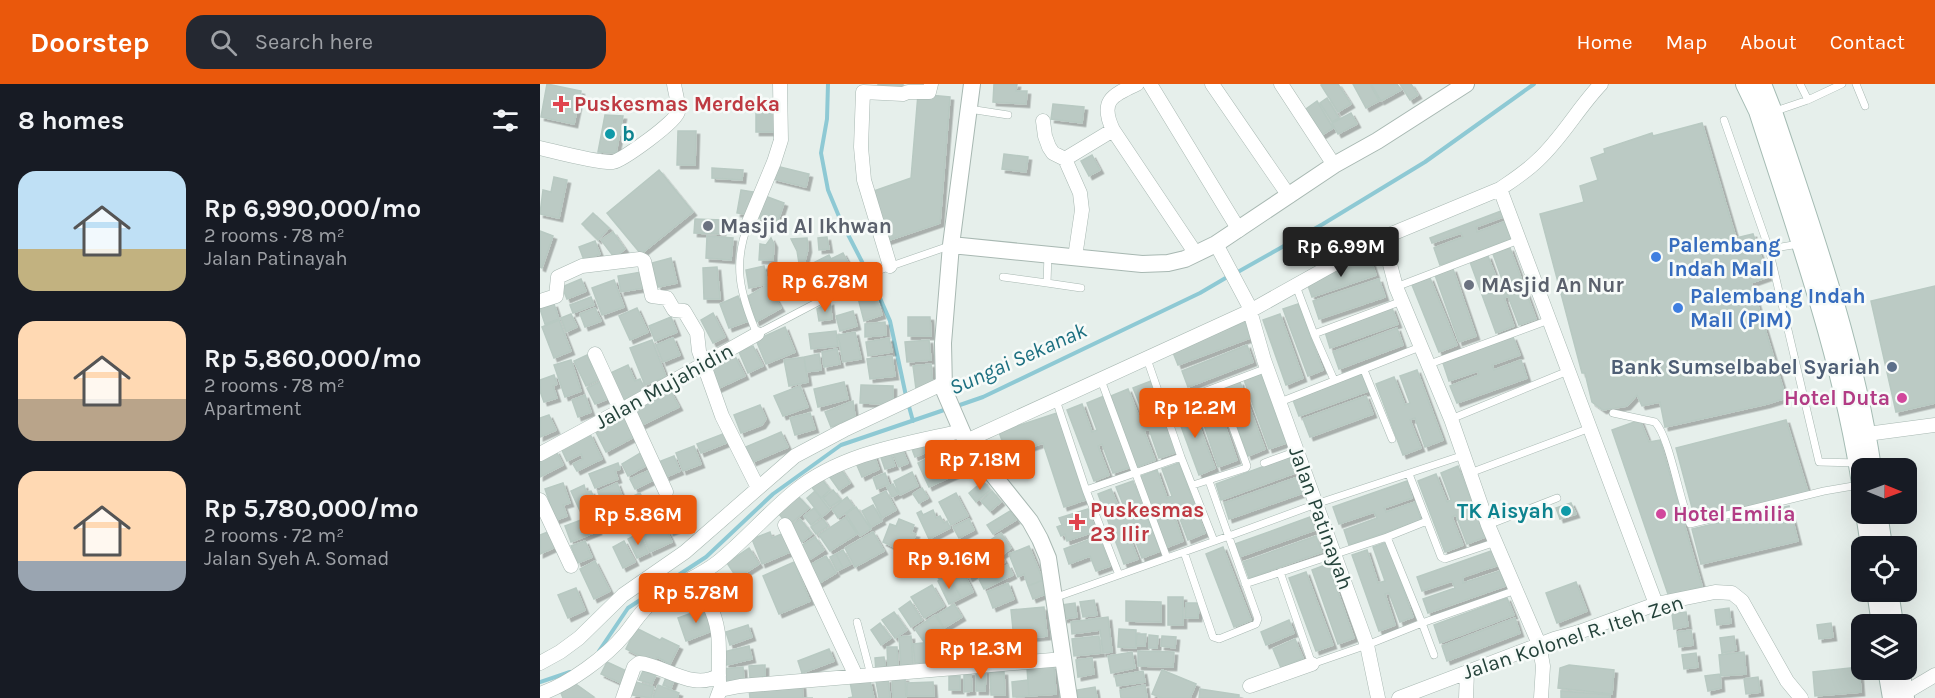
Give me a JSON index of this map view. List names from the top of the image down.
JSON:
{
  "streets": {
    "street": ["Jalan Mujahidin", "Jalan Patinayah", "Jalan Kolonel R. Iteh Zen"]
  },
  "water": ["Sungai Sekanak"],
  "places": {
    "health": ["Puskesmas Merdeka", "Puskesmas 23 Ilir"],
    "other": [
      "b",
      "Masjid Al Ikhwan",
      "Palembang Indah Mall",
      "MAsjid An Nur",
      "Palembang Indah Mall (PIM)",
      "Bank Sumselbabel Syariah",
      "Hotel Duta",
      "TK Aisyah",
      "Hotel Emilia"
    ]
  },
  "north": "right",
  "page": {
    "header": "Doorstep",
    "search": "Search here",
    "nav": [
      "Home",
      "Map",
      "About",
      "Contact"
    ],
    "heading": "8 homes",
    "list": [
      {
        "name": "Rp 6,990,000/mo",
        "note": "2 rooms · 78 m² · Jalan Patinayah"
      },
      {
        "name": "Rp 5,860,000/mo",
        "note": "2 rooms · 78 m² · Apartment"
      },
      {
        "name": "Rp 5,780,000/mo",
        "note": "2 rooms · 72 m² · Jalan Syeh A. Somad"
      }
    ],
    "price": [
      "Rp 6.99M",
      "Rp 6.78M",
      "Rp 12.2M",
      "Rp 7.18M",
      "Rp 5.86M",
      "Rp 9.16M",
      "Rp 5.78M",
      "Rp 12.3M"
    ]
  }
}
